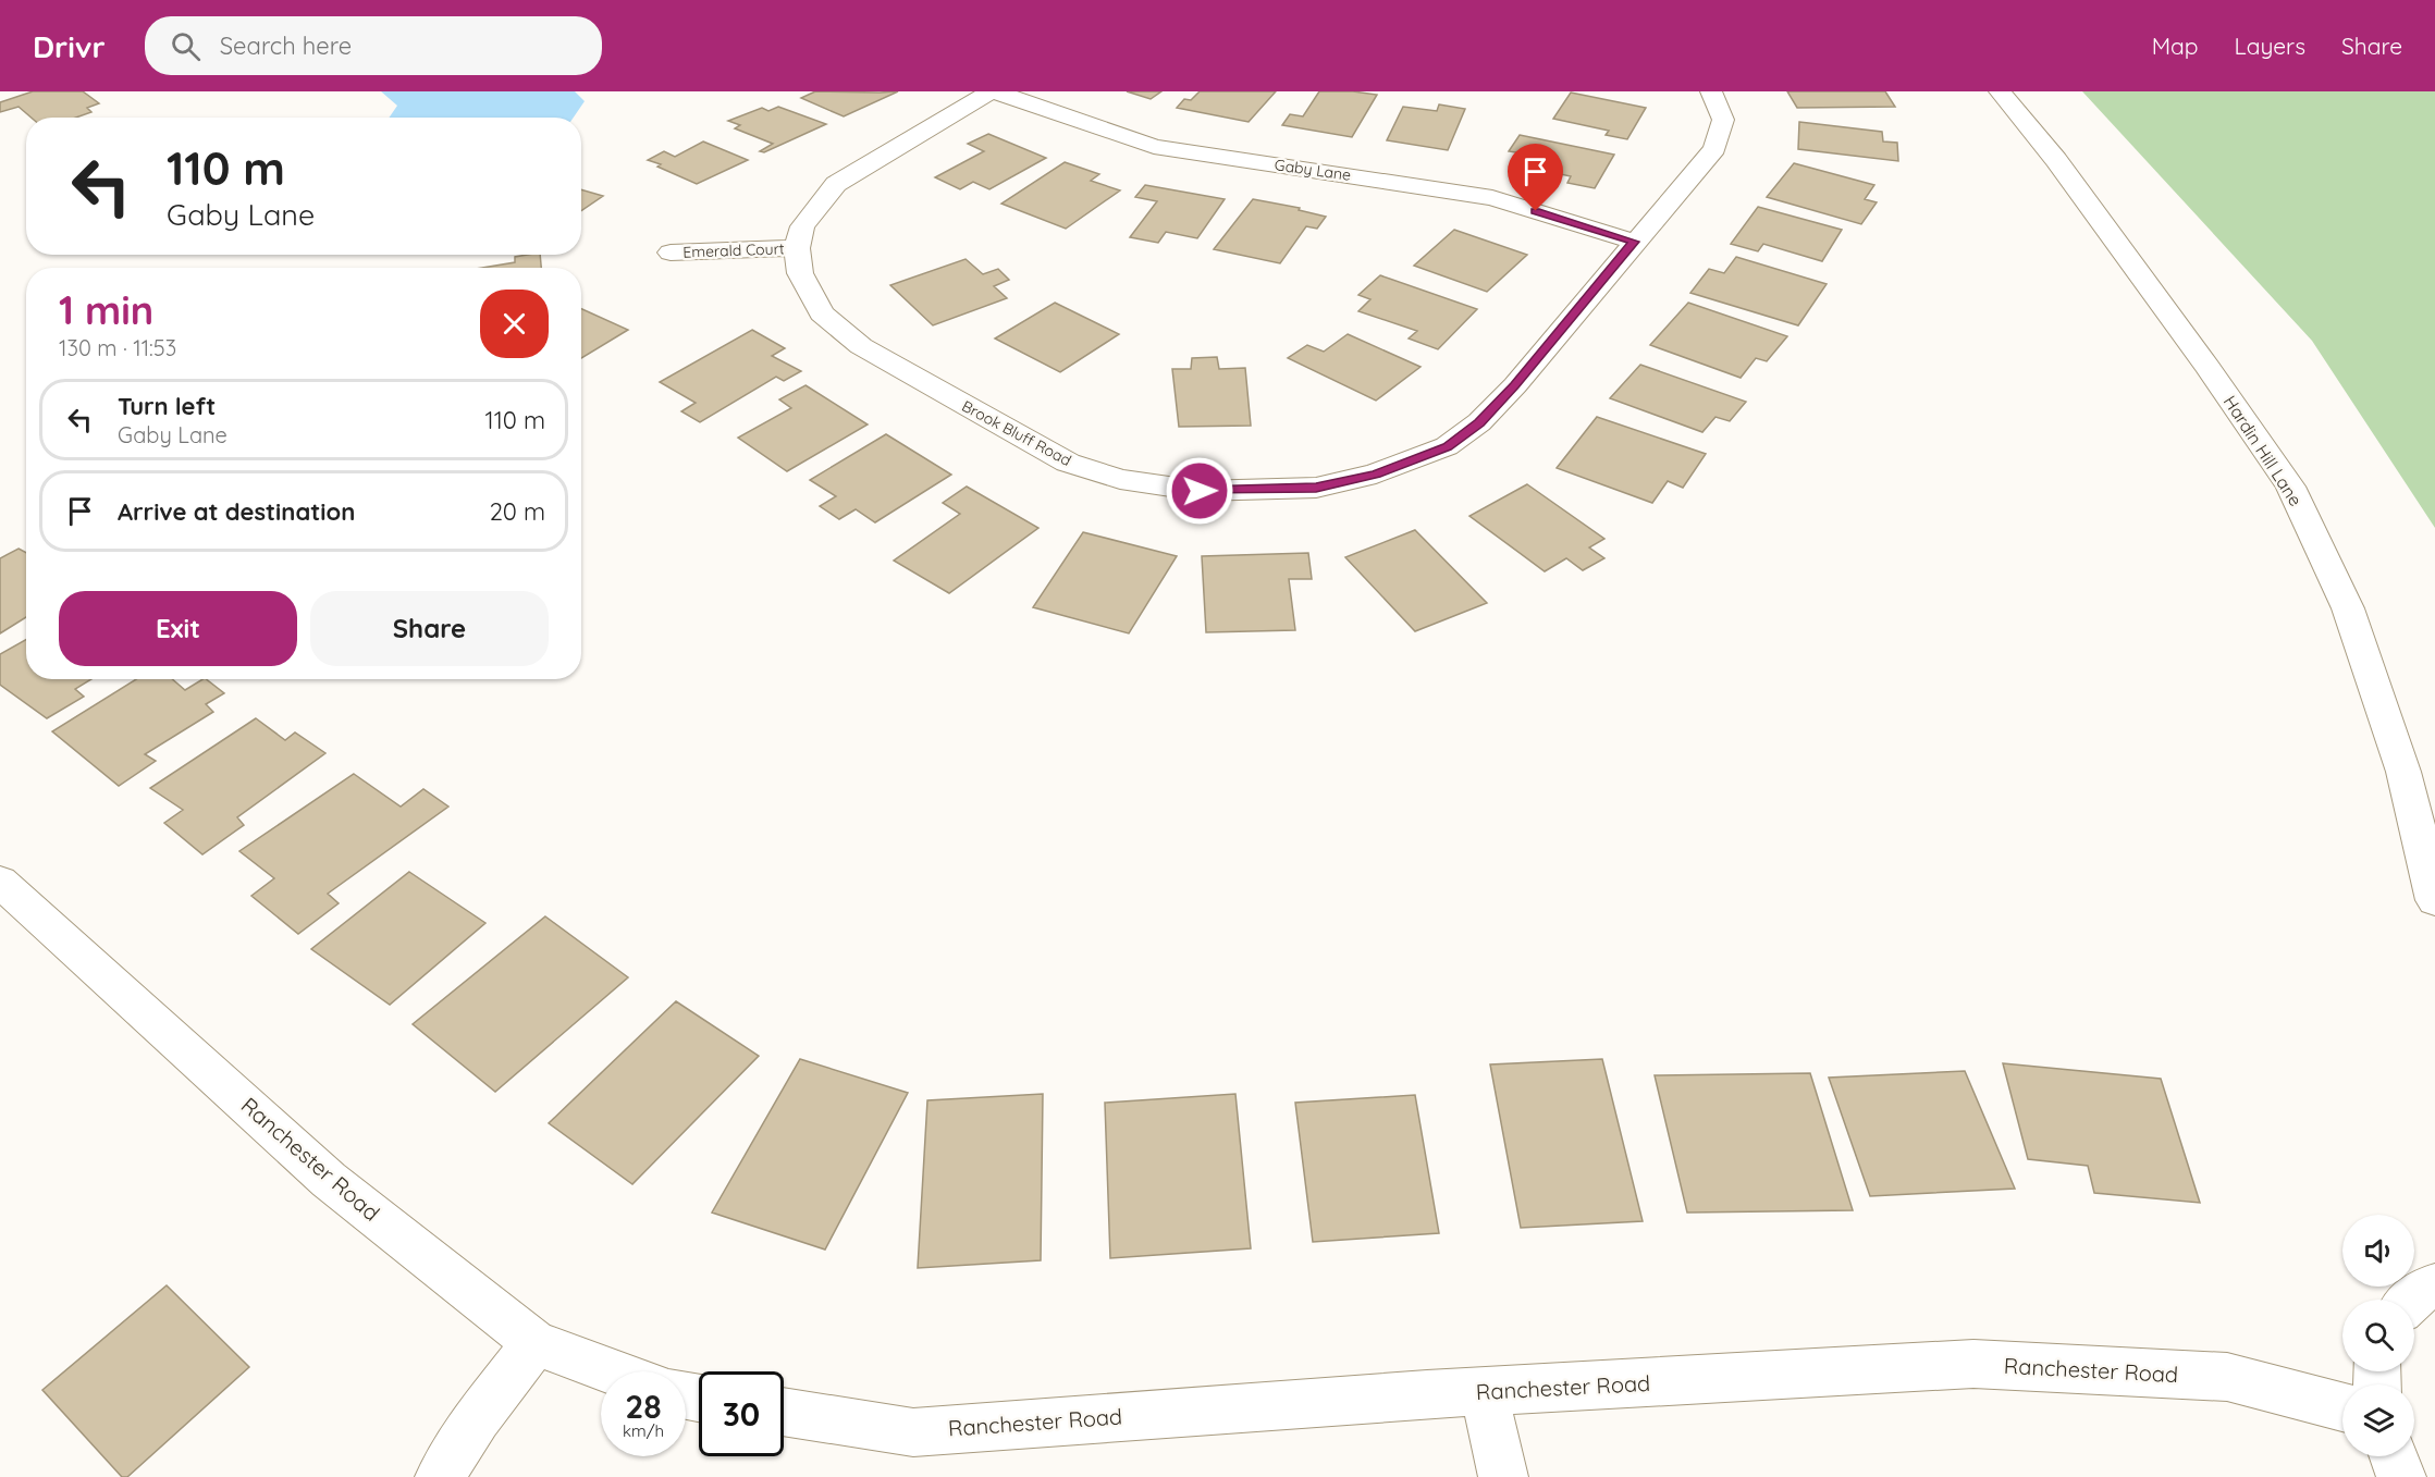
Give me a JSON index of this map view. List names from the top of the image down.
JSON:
{
  "streets": {
    "street": [
      "Gaby Lane",
      "Emerald Court",
      "Brook Bluff Road",
      "Hardin Hill Lane",
      "Ranchester Road"
    ]
  },
  "crossings": [
    ["Gaby Lane", "Brook Bluff Road"],
    ["Emerald Court", "Brook Bluff Road"]
  ],
  "page": {
    "header": "Drivr",
    "search": "Search here",
    "nav": ["Map", "Layers", "Share"],
    "turn": ["110 m", "Gaby Lane"],
    "heading": ["1 min", "130 m · 11:53"],
    "list": [
      {
        "name": "Turn left",
        "note": "Gaby Lane",
        "value": "110 m"
      },
      {
        "name": "Arrive at destination",
        "value": "20 m"
      }
    ],
    "buttons": ["Exit", "Share"],
    "speed": "28 km/h",
    "limit": "30"
  }
}
